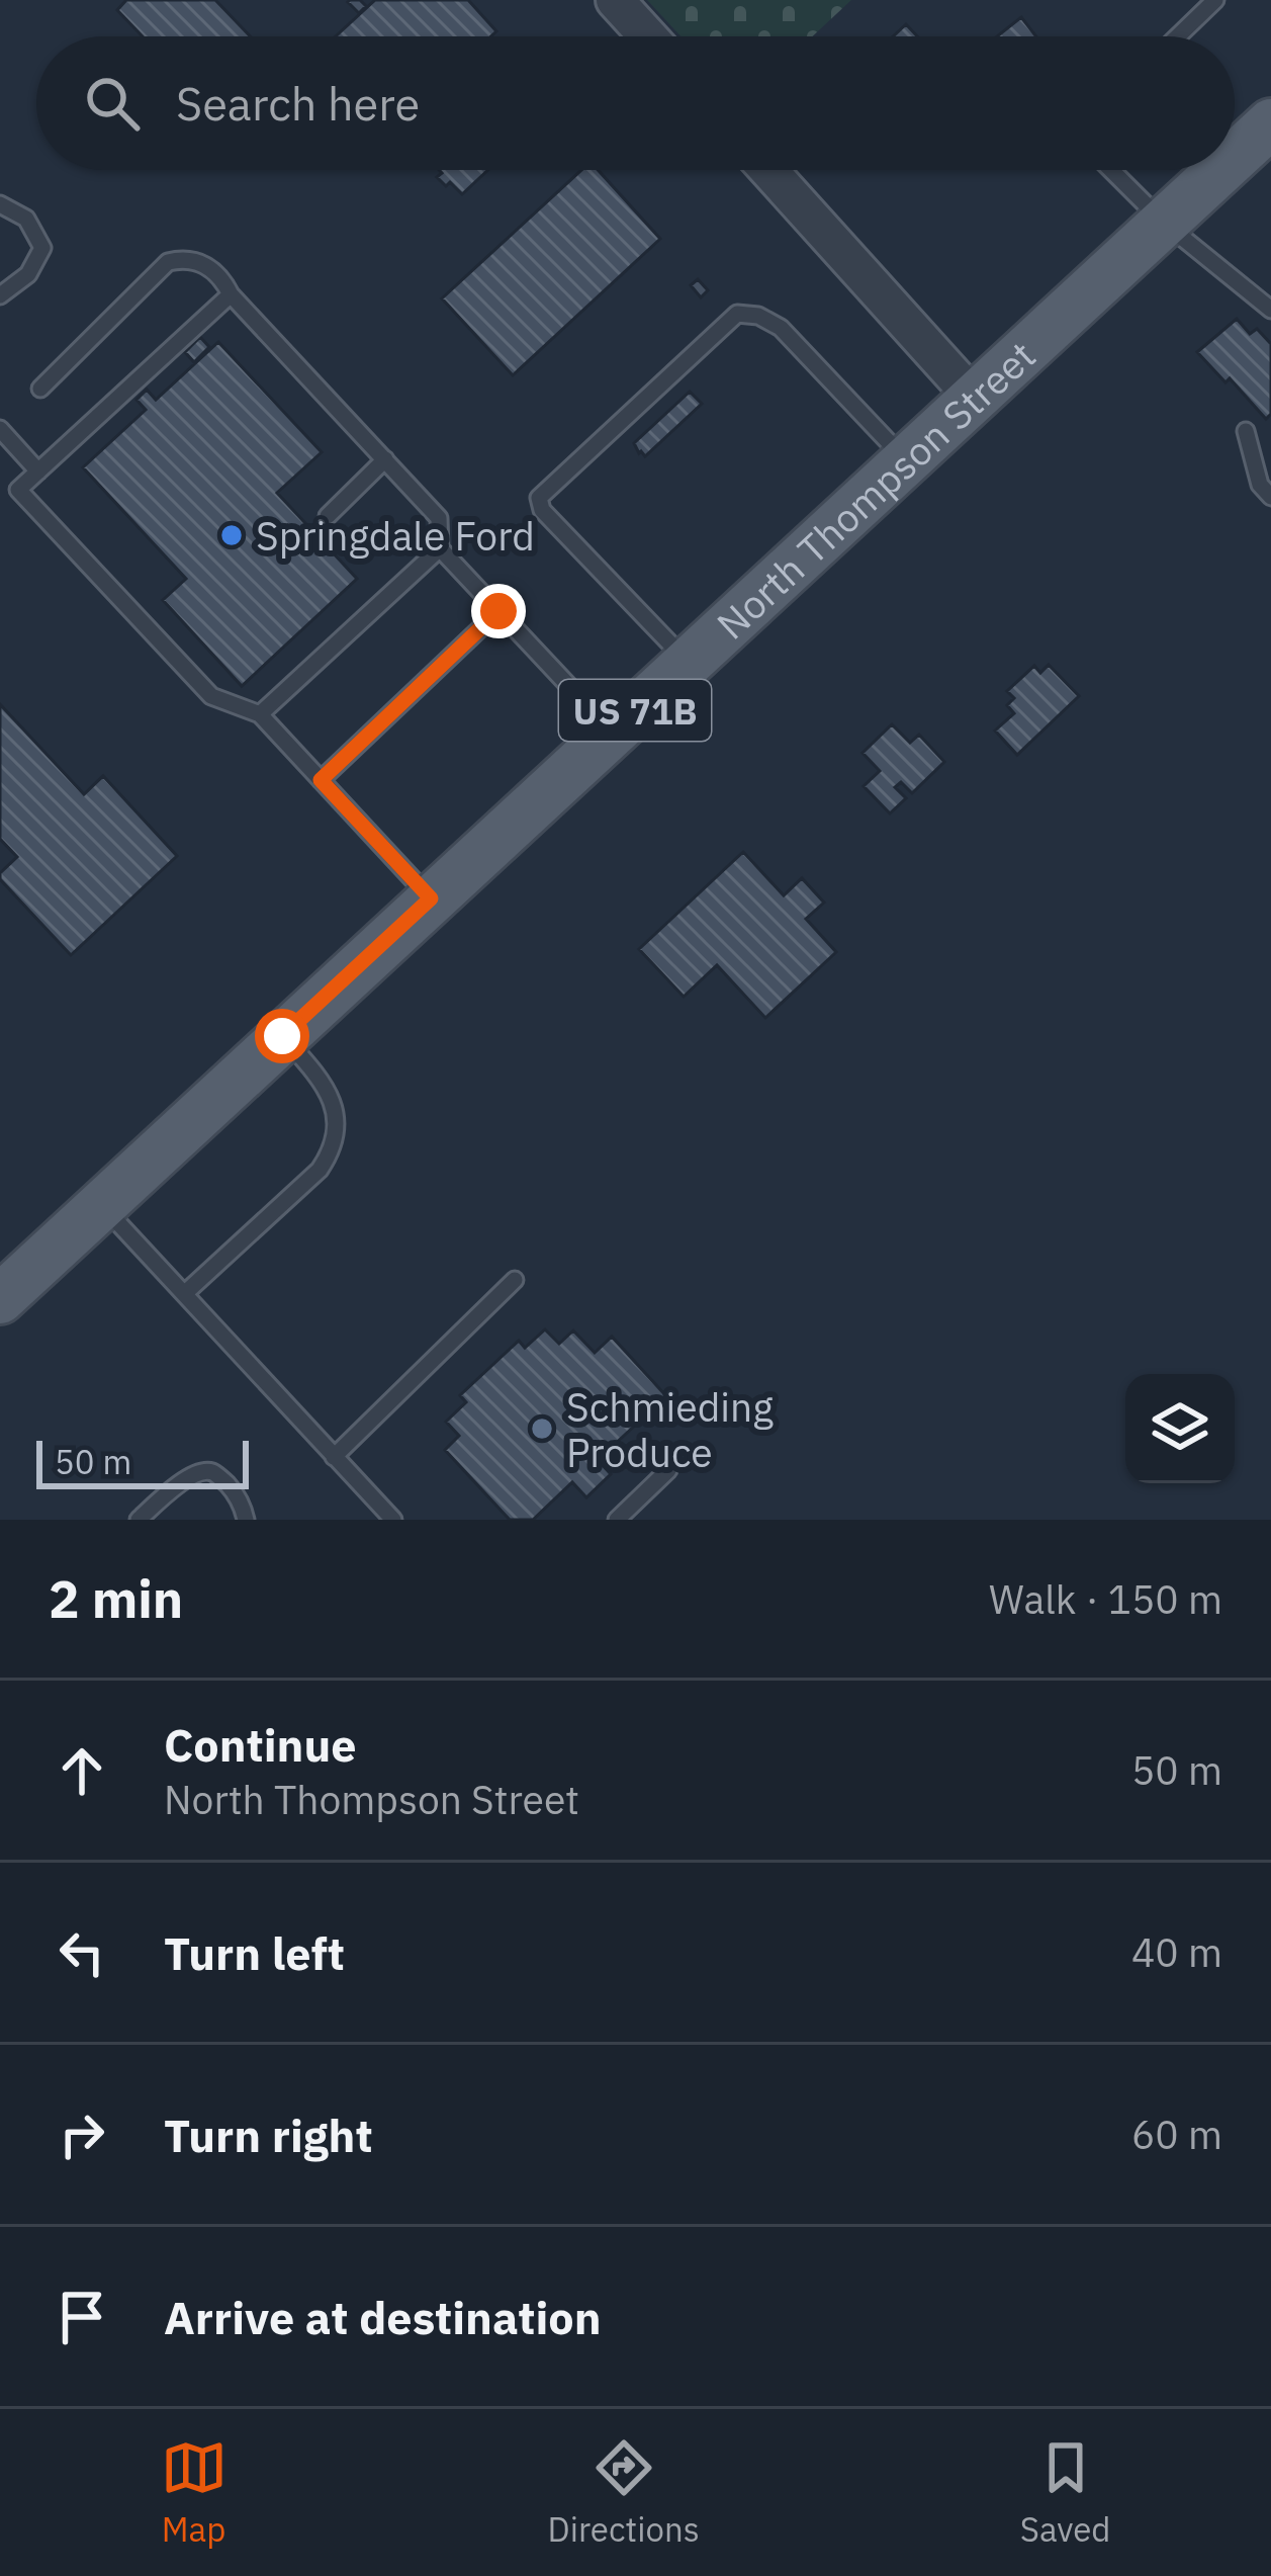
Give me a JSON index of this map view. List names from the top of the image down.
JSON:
{
  "streets": {
    "main road": ["North Thompson Street", "US 71B"]
  },
  "places": ["Springdale Ford", "Schmieding Produce"],
  "scale_bar": "50 m",
  "page": {
    "search": "Search here",
    "scale": "50 m",
    "heading": ["2 min", "Walk · 150 m"],
    "list": [
      ["Continue", "North Thompson Street", "50 m"],
      ["Turn left", "40 m"],
      ["Turn right", "60 m"],
      "Arrive at destination"
    ],
    "nav": ["Map", "Directions", "Saved"]
  }
}
